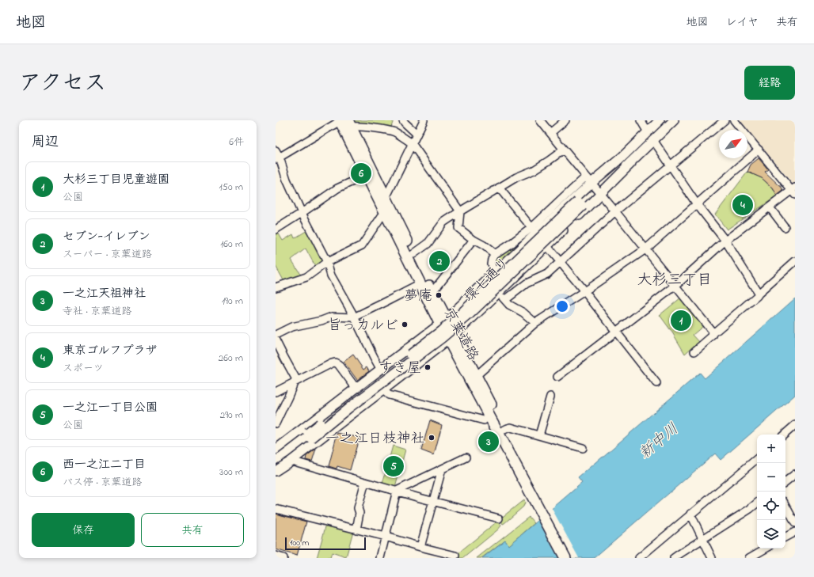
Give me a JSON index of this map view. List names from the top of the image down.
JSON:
{
  "streets": {
    "highway": ["京葉道路"],
    "main road": ["環七通り"]
  },
  "districts": ["大杉三丁目"],
  "water": ["新中川"],
  "places": [
    "夢庵",
    "旨っカルビ",
    "すき屋",
    "一之江日枝神社"
  ],
  "scale_bar": "100 m",
  "north": "top right",
  "page": {
    "header": "地図",
    "nav": ["地図", "レイヤ", "共有"],
    "title": "アクセス",
    "buttons": [
      "経路",
      ["保存", "共有"]
    ],
    "heading": ["周辺", "6件"],
    "list": [
      {
        "mark": "1",
        "name": "大杉三丁目児童遊園",
        "note": "公園",
        "value": "150 m"
      },
      {
        "mark": "2",
        "name": "セブン-イレブン",
        "note": "スーパー · 京葉道路",
        "value": "160 m"
      },
      {
        "mark": "3",
        "name": "一之江天祖神社",
        "note": "寺社 · 京葉道路",
        "value": "190 m"
      },
      {
        "mark": "4",
        "name": "東京ゴルフプラザ",
        "note": "スポーツ",
        "value": "260 m"
      },
      {
        "mark": "5",
        "name": "一之江一丁目公園",
        "note": "公園",
        "value": "290 m"
      },
      {
        "mark": "6",
        "name": "西一之江二丁目",
        "note": "バス停 · 京葉道路",
        "value": "300 m"
      }
    ],
    "pins": [
      "6",
      "4",
      "2",
      "1",
      "3",
      "5"
    ],
    "map_buttons": ["+", "−"],
    "scale": "100 m"
  }
}
